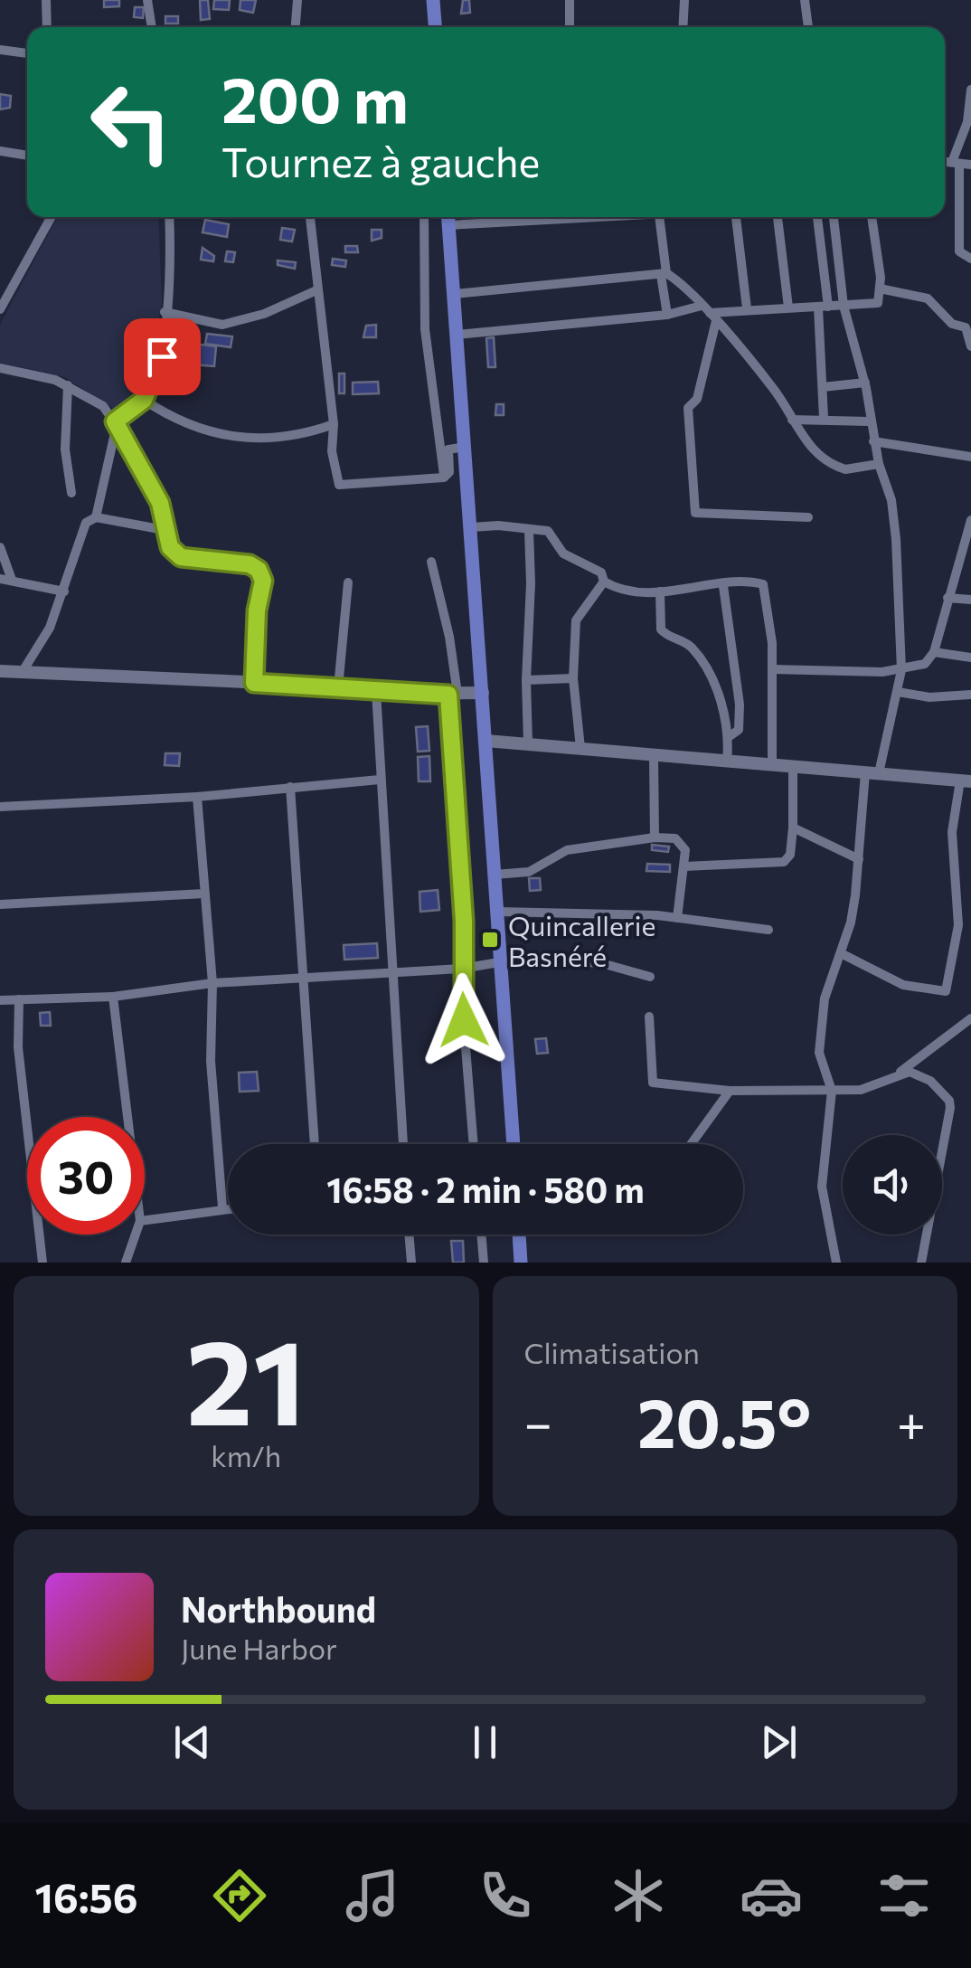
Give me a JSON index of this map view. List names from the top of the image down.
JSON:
{
  "places": {
    "transit": ["Quincallerie Basnéré"]
  },
  "page": {
    "turn": ["200 m", "Tournez à gauche"],
    "limit": "30",
    "trip": "16:58 · 2 min · 580 m",
    "tile": [
      ["21", "km/h"],
      "Climatisation"
    ],
    "heat": ["−", "20.5°", "+"],
    "song": ["Northbound", "June Harbor"],
    "tabs": "16:56"
  }
}
